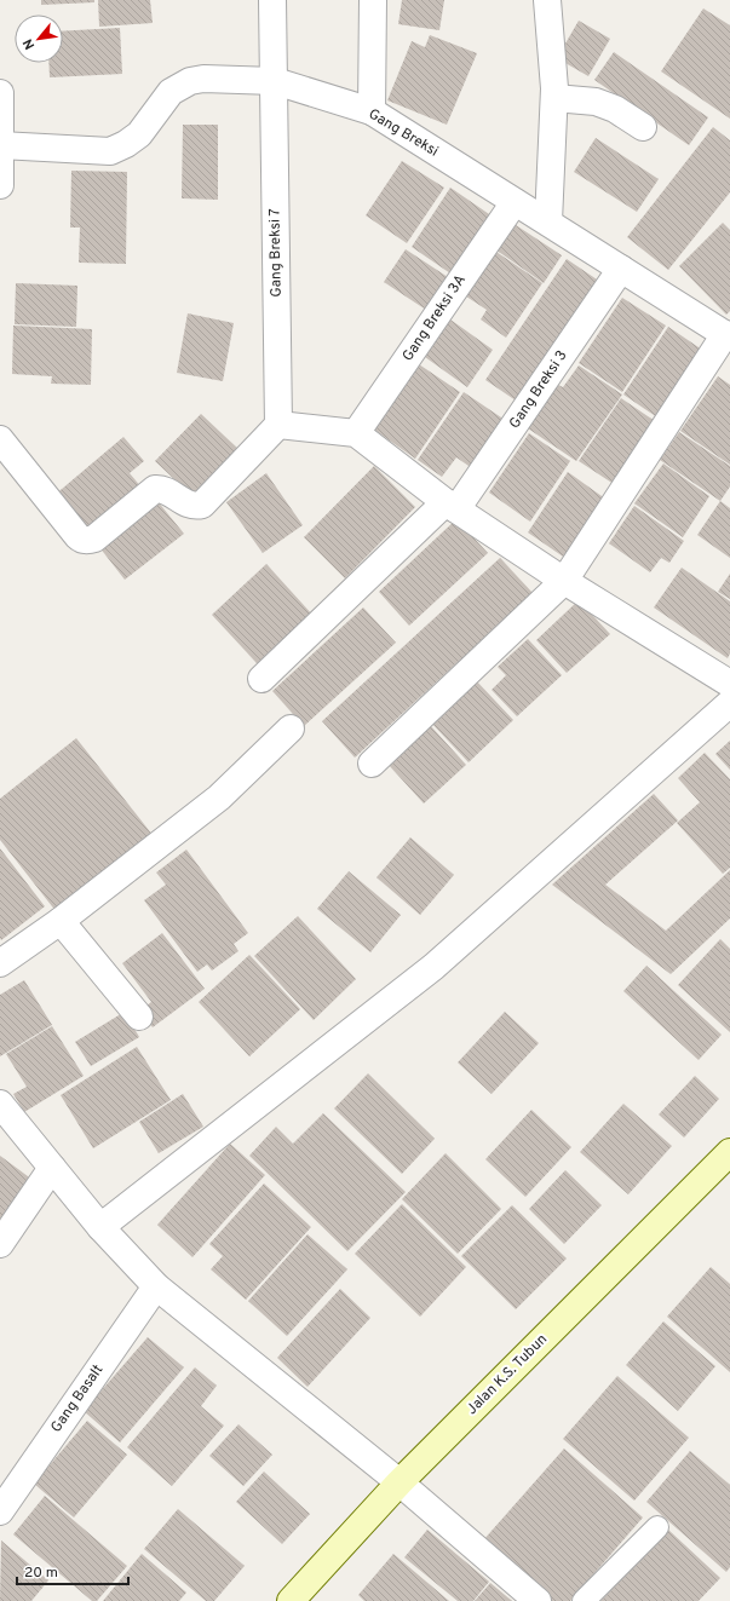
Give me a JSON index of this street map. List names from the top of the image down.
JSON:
{
  "streets": {
    "street": [
      "Gang Breksi",
      "Gang Breksi 7",
      "Gang Breksi 3A",
      "Gang Breksi 3",
      "Jalan K.S. Tubun",
      "Gang Basalt"
    ]
  },
  "crossings": [
    ["Gang Breksi", "Gang Breksi 7"],
    ["Gang Breksi", "Gang Breksi 3A"],
    ["Gang Breksi", "Gang Breksi 3"]
  ],
  "scale_bar": "20 m",
  "north": "bottom left"
}
